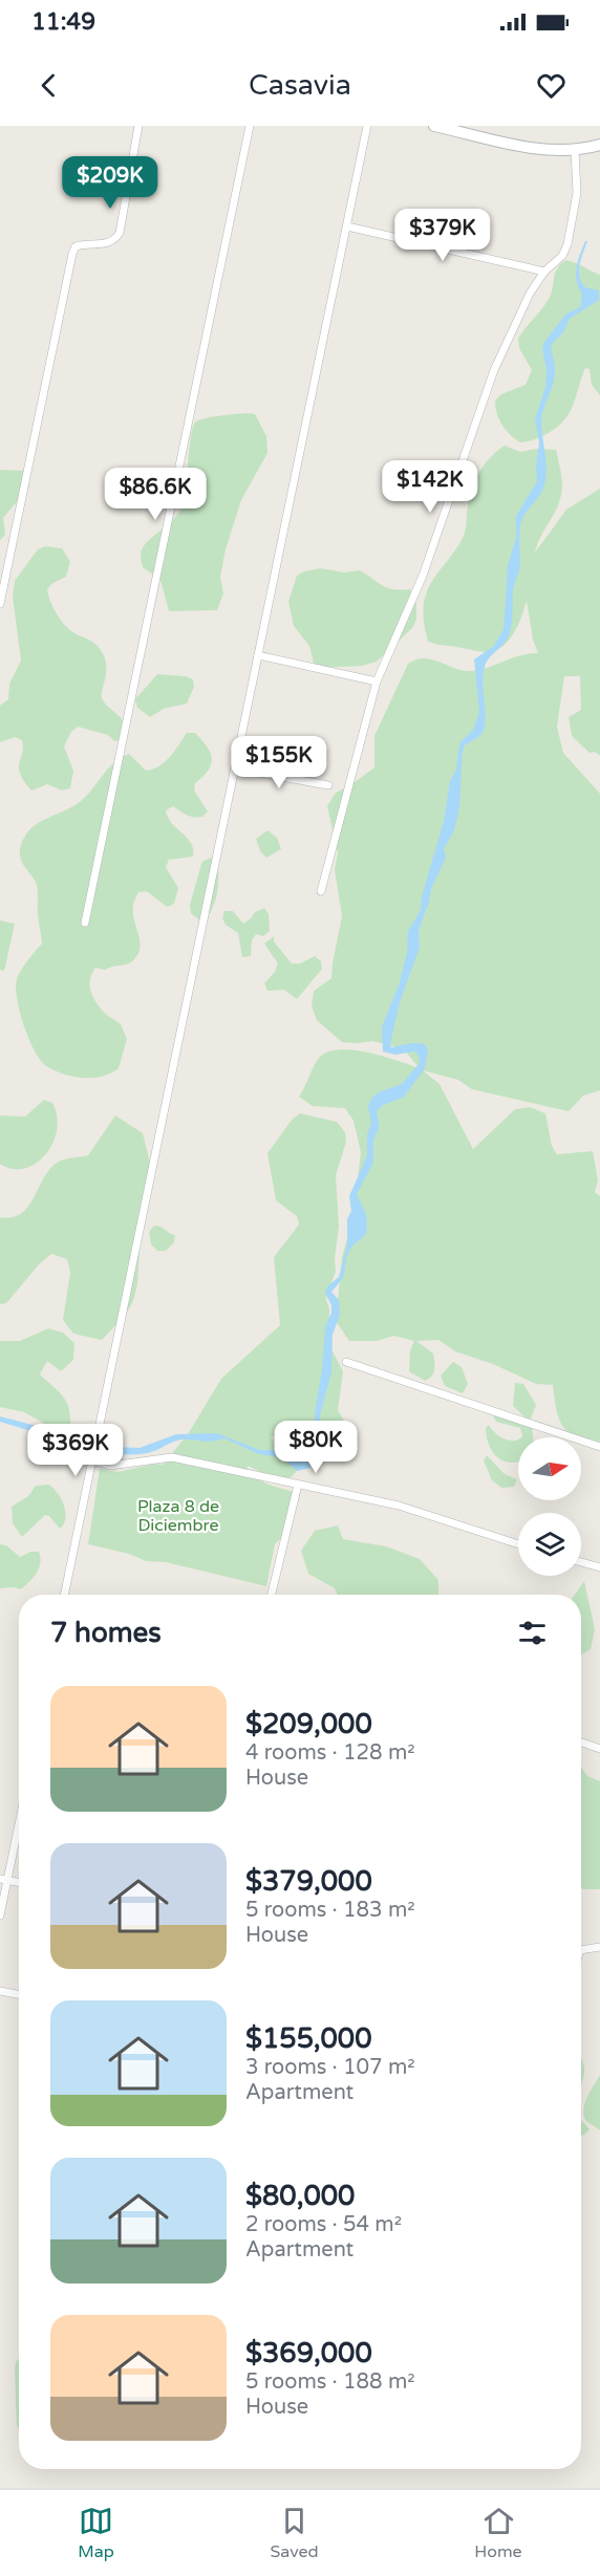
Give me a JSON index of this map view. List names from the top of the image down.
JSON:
{
  "parks": ["Plaza 8 de Diciembre"],
  "north": "right",
  "page": {
    "status": "11:49",
    "header": "Casavia",
    "price": [
      "$209K",
      "$379K",
      "$142K",
      "$86.6K",
      "$155K",
      "$80K",
      "$369K"
    ],
    "heading": "7 homes",
    "list": [
      {
        "name": "$209,000",
        "note": "4 rooms · 128 m² · House"
      },
      {
        "name": "$379,000",
        "note": "5 rooms · 183 m² · House"
      },
      {
        "name": "$155,000",
        "note": "3 rooms · 107 m² · Apartment"
      },
      {
        "name": "$80,000",
        "note": "2 rooms · 54 m² · Apartment"
      },
      {
        "name": "$369,000",
        "note": "5 rooms · 188 m² · House"
      }
    ],
    "tabs": ["Map", "Saved", "Home"]
  }
}
